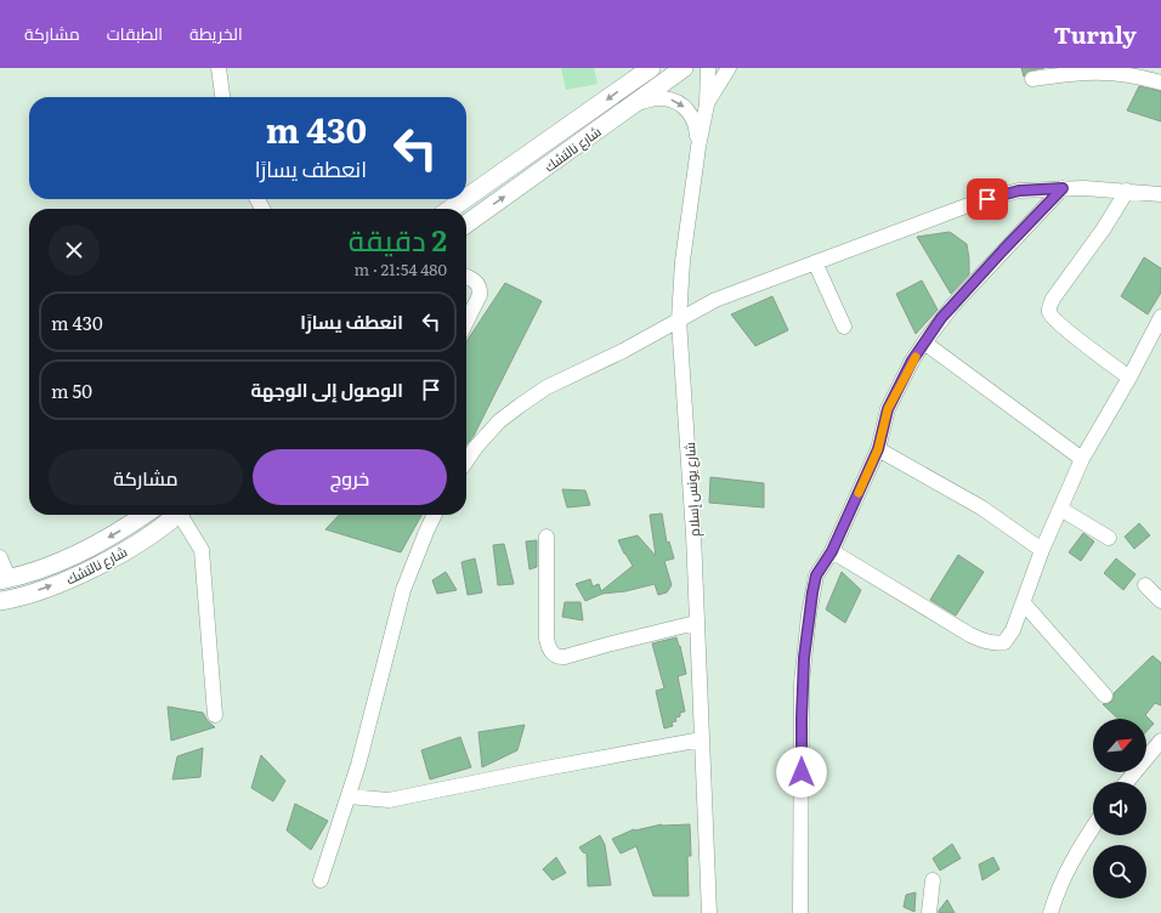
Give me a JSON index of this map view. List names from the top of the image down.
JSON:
{
  "streets": {
    "main road": ["شارع نالتشك"],
    "street": ["شارع يونس إسلام"]
  },
  "north": "top right",
  "page": {
    "header": "Turnly",
    "nav": ["الخريطة", "الطبقات", "مشاركة"],
    "turn": ["430 m", "انعطف يسارًا"],
    "heading": ["2 دقيقة", "480 m · 21:54"],
    "list": [
      {
        "name": "انعطف يسارًا",
        "value": "430 m"
      },
      {
        "name": "الوصول إلى الوجهة",
        "value": "50 m"
      }
    ],
    "buttons": ["خروج", "مشاركة"]
  }
}
